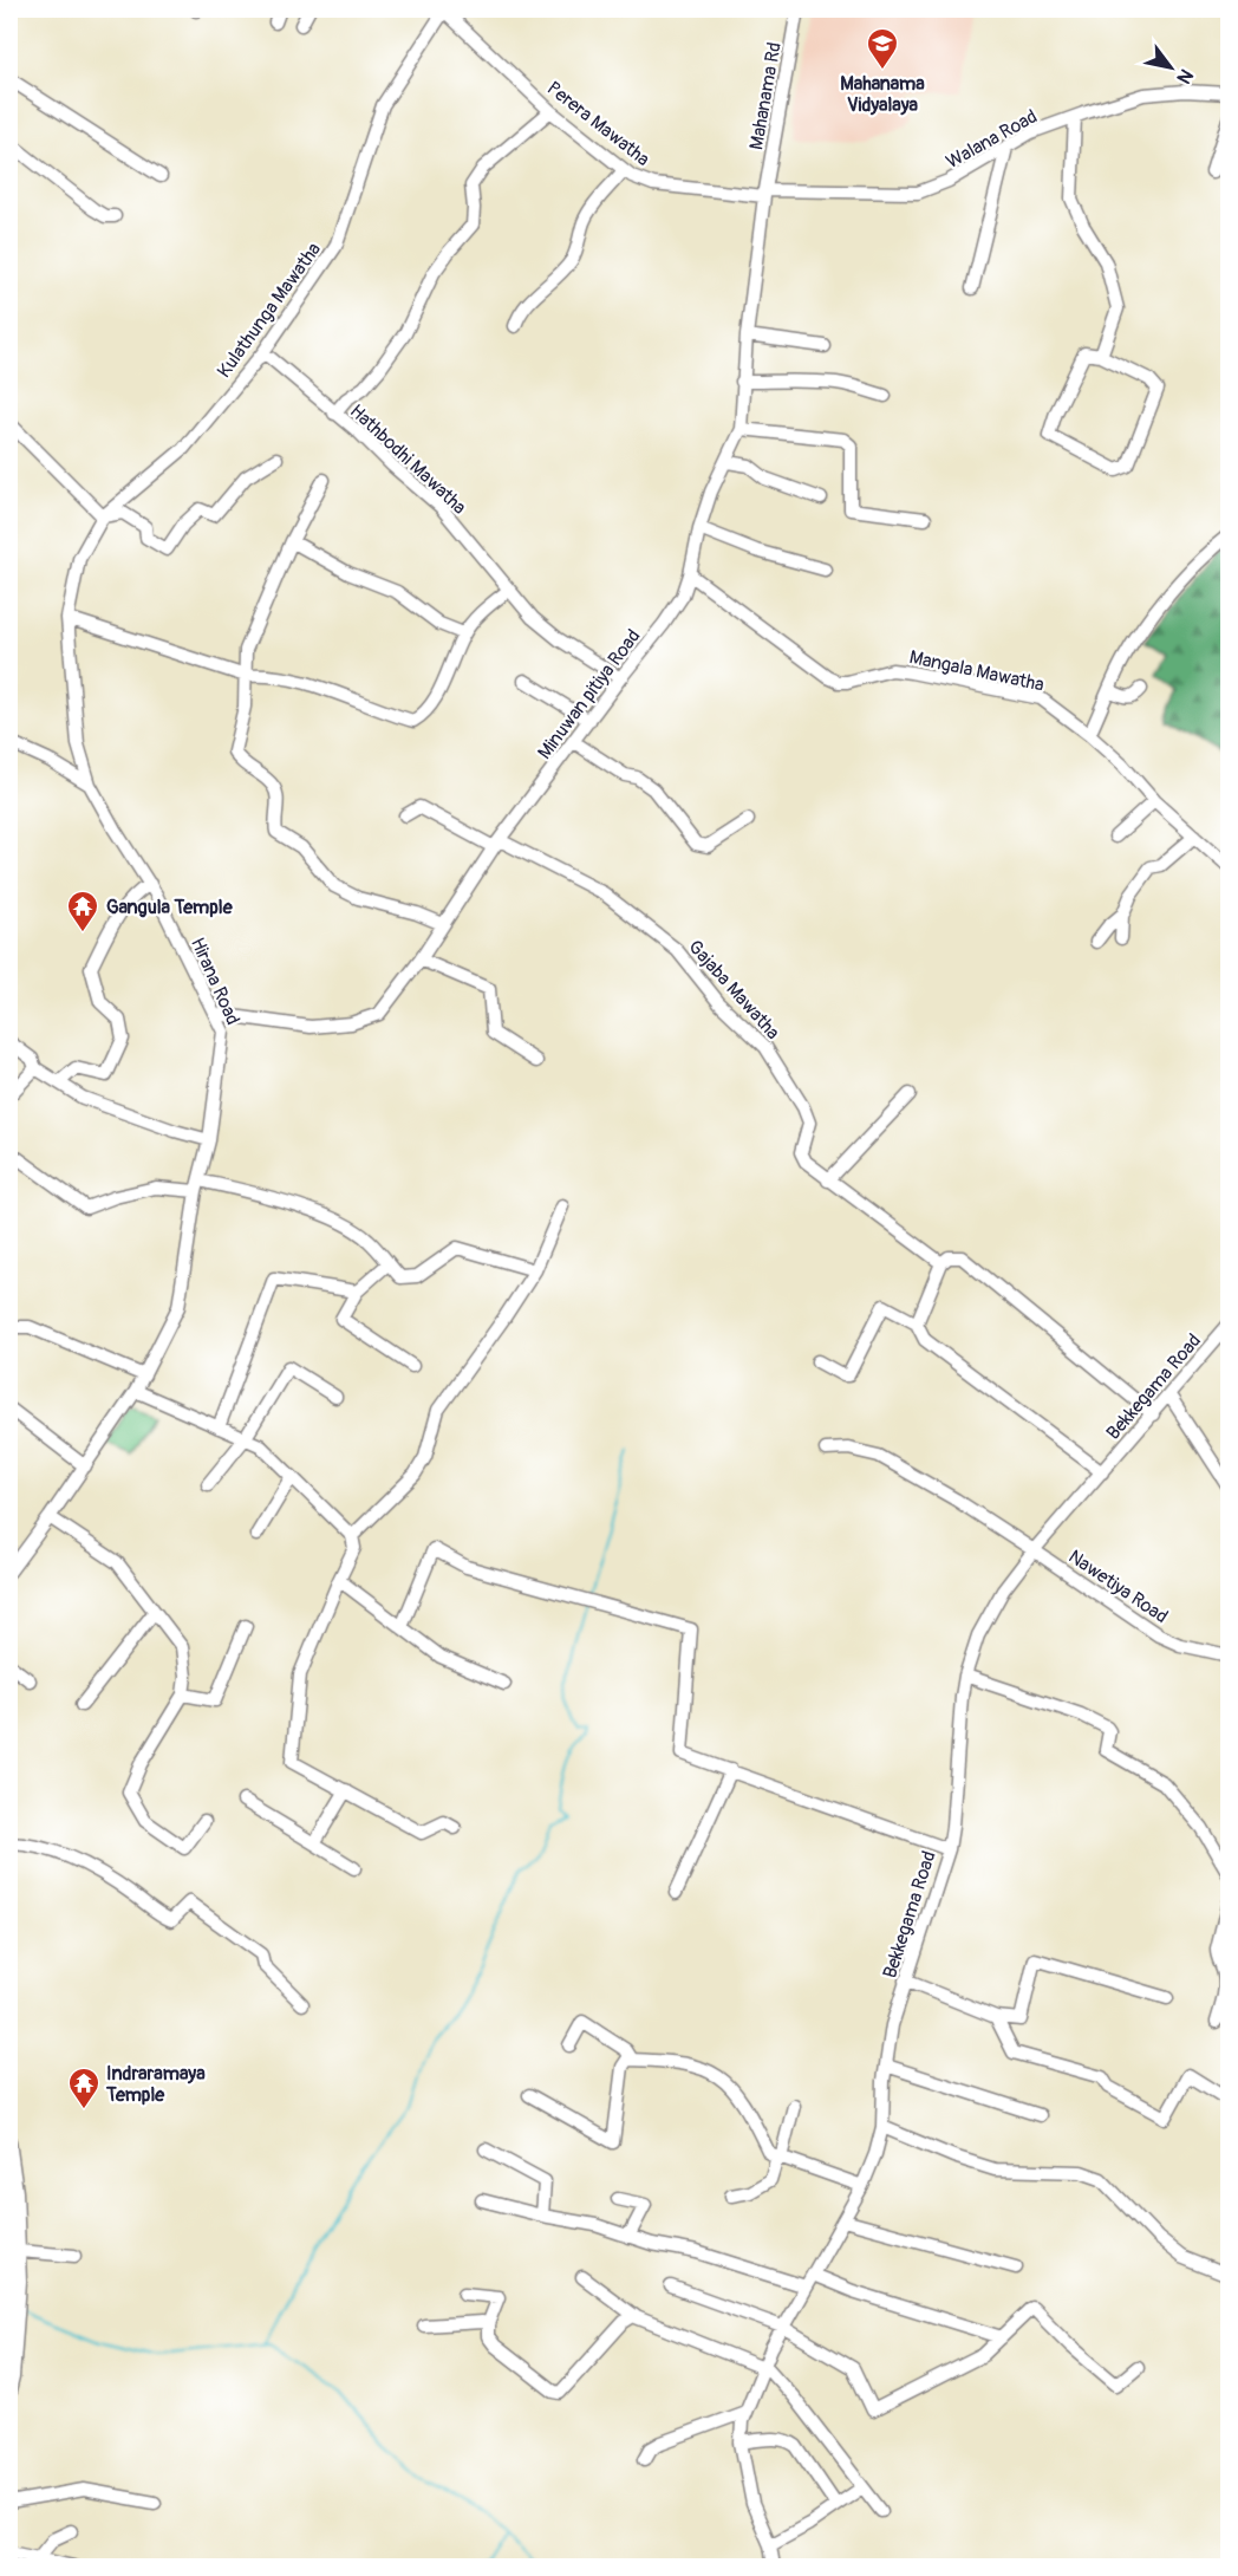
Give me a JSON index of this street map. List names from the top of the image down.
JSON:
{
  "streets": {
    "street": [
      "Mahanama Rd",
      "Perera Mawatha",
      "Walana Road",
      "Kulathunga Mawatha",
      "Hathbodhi Mawatha",
      "Mangala Mawatha",
      "Minuwan pitiya Road",
      "Hirana Road",
      "Gajaba Mawatha",
      "Bekkegama Road",
      "Nawetiya Road"
    ]
  },
  "crossings": [
    ["Mahanama Rd", "Perera Mawatha"],
    ["Mahanama Rd", "Walana Road"],
    ["Mahanama Rd", "Minuwan pitiya Road"],
    ["Perera Mawatha", "Walana Road"],
    ["Perera Mawatha", "Kulathunga Mawatha"],
    ["Perera Mawatha", "Minuwan pitiya Road"],
    ["Walana Road", "Minuwan pitiya Road"],
    ["Kulathunga Mawatha", "Hathbodhi Mawatha"],
    ["Kulathunga Mawatha", "Hirana Road"],
    ["Hathbodhi Mawatha", "Minuwan pitiya Road"],
    ["Mangala Mawatha", "Minuwan pitiya Road"],
    ["Minuwan pitiya Road", "Hirana Road"],
    ["Minuwan pitiya Road", "Gajaba Mawatha"],
    ["Bekkegama Road", "Nawetiya Road"]
  ],
  "places": {
    "school or university": ["Mahanama Vidyalaya"],
    "temple": ["Gangula Temple", "Indraramaya Temple"]
  },
  "north": "bottom right"
}
